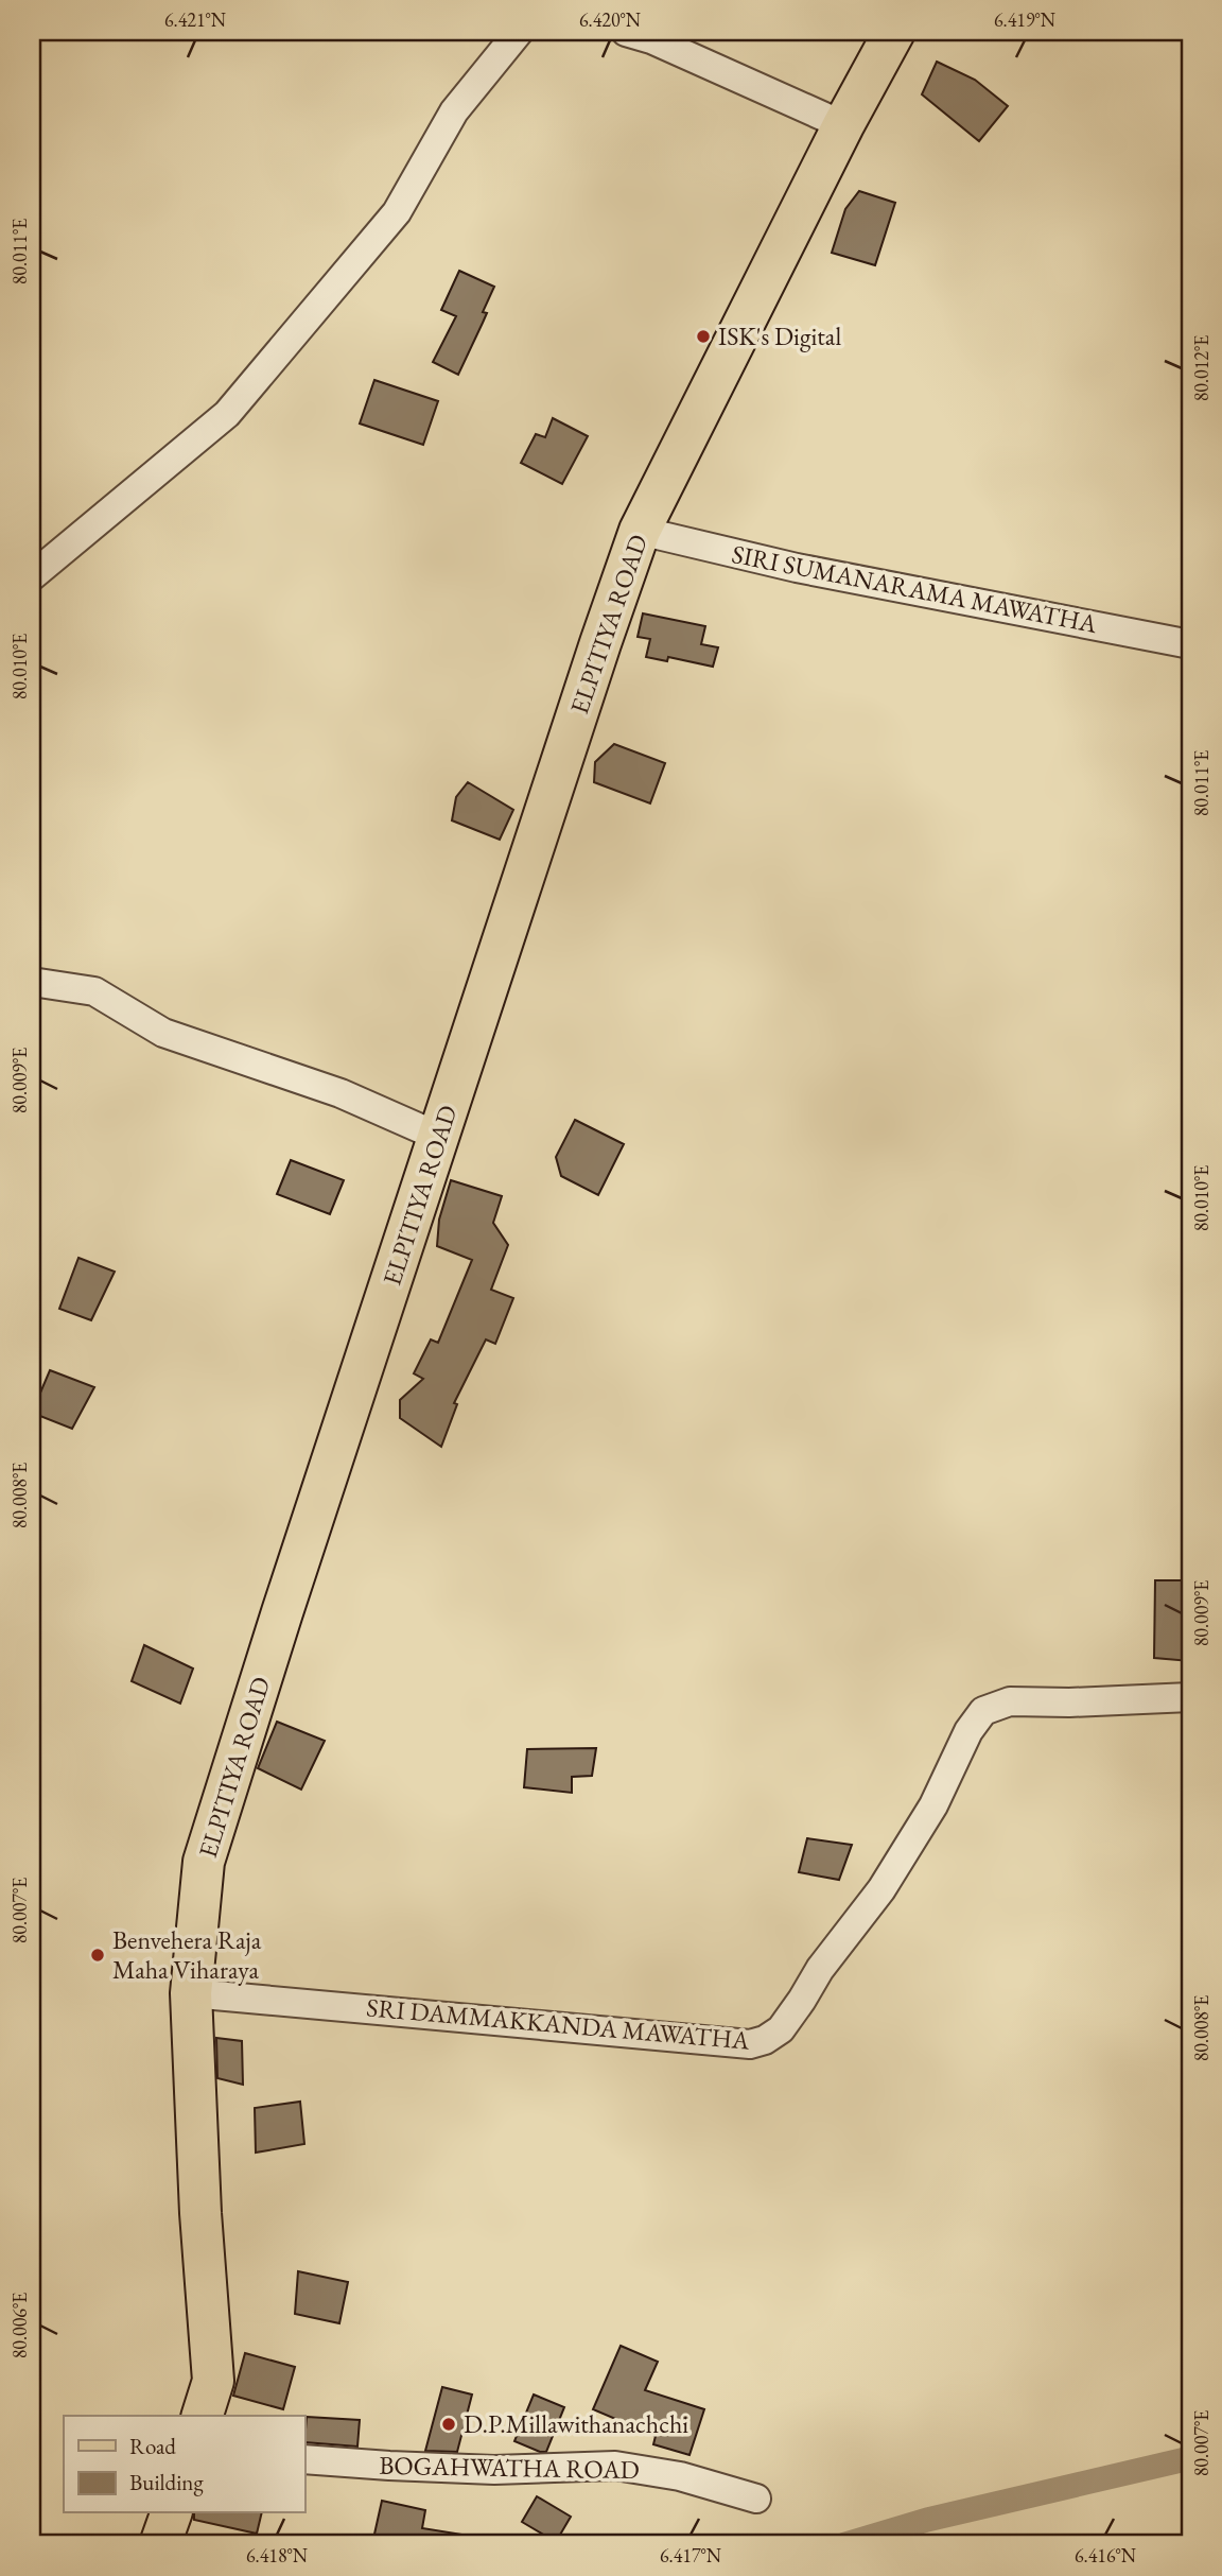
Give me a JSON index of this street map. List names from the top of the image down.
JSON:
{
  "streets": {
    "main road": ["ELPITIYA ROAD"],
    "street": ["SIRI SUMANARAMA MAWATHA", "SRI DAMMAKKANDA MAWATHA", "BOGAHWATHA ROAD"]
  },
  "crossings": [
    ["SIRI SUMANARAMA MAWATHA", "ELPITIYA ROAD"],
    ["ELPITIYA ROAD", "SRI DAMMAKKANDA MAWATHA"]
  ],
  "places": ["ISK's Digital", "Benvehera Raja Maha Viharaya", "D.P.Millawithanachchi"],
  "legend": ["Road", "Building"],
  "coordinates": [
    "6.421°N",
    "6.420°N",
    "6.419°N",
    "80.011°E",
    "80.012°E",
    "80.010°E",
    "80.009°E",
    "80.008°E",
    "80.007°E",
    "80.006°E",
    "6.418°N",
    "6.417°N",
    "6.416°N"
  ]
}
